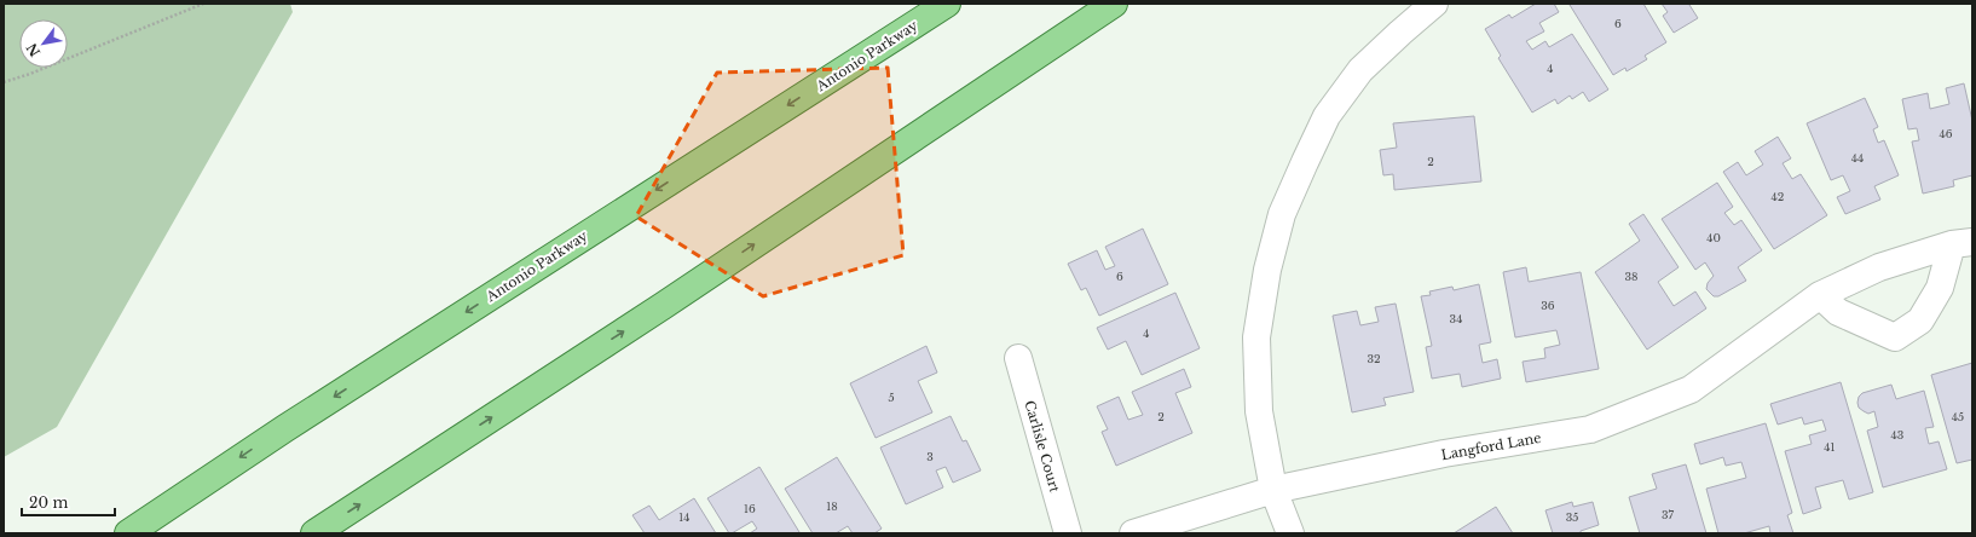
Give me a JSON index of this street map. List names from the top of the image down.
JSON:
{
  "streets": {
    "main road": ["Antonio Parkway"],
    "street": ["Carlisle Court", "Langford Lane"]
  },
  "house_numbers": [
    "6",
    "4",
    "46",
    "44",
    "2",
    "42",
    "40",
    "6",
    "38",
    "36",
    "34",
    "4",
    "32",
    "5",
    "2",
    "45",
    "43",
    "41",
    "3",
    "18",
    "16",
    "37",
    "14",
    "35"
  ],
  "scale_bar": "20 m",
  "north": "bottom left"
}
